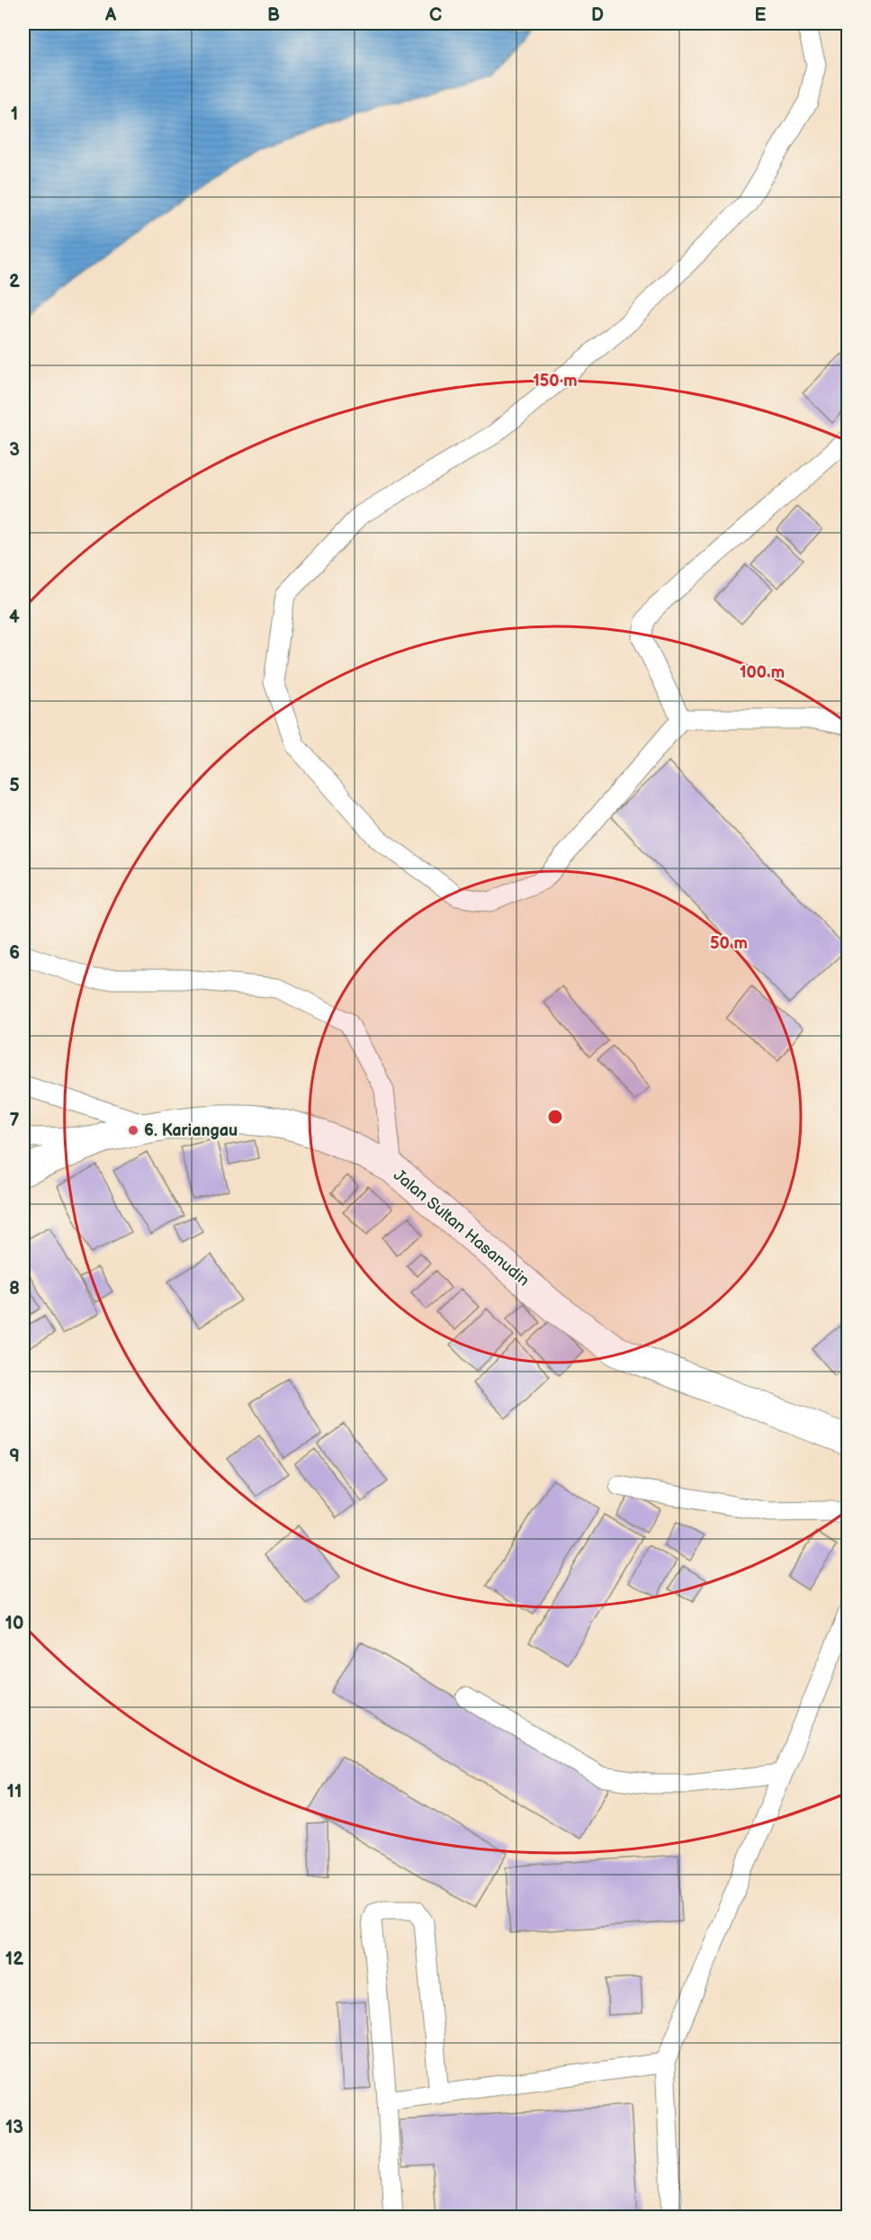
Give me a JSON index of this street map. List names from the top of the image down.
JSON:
{
  "streets": {
    "main road": ["Jalan Sultan Hasanudin"]
  },
  "places": ["6. Kariangau"],
  "grid": {
    "columns": [
      "A",
      "B",
      "C",
      "D",
      "E"
    ],
    "rows": [
      "1",
      "2",
      "3",
      "4",
      "5",
      "6",
      "7",
      "8",
      "9",
      "10",
      "11",
      "12",
      "13"
    ]
  },
  "rings": ["150 m", "100 m", "50 m"]
}
